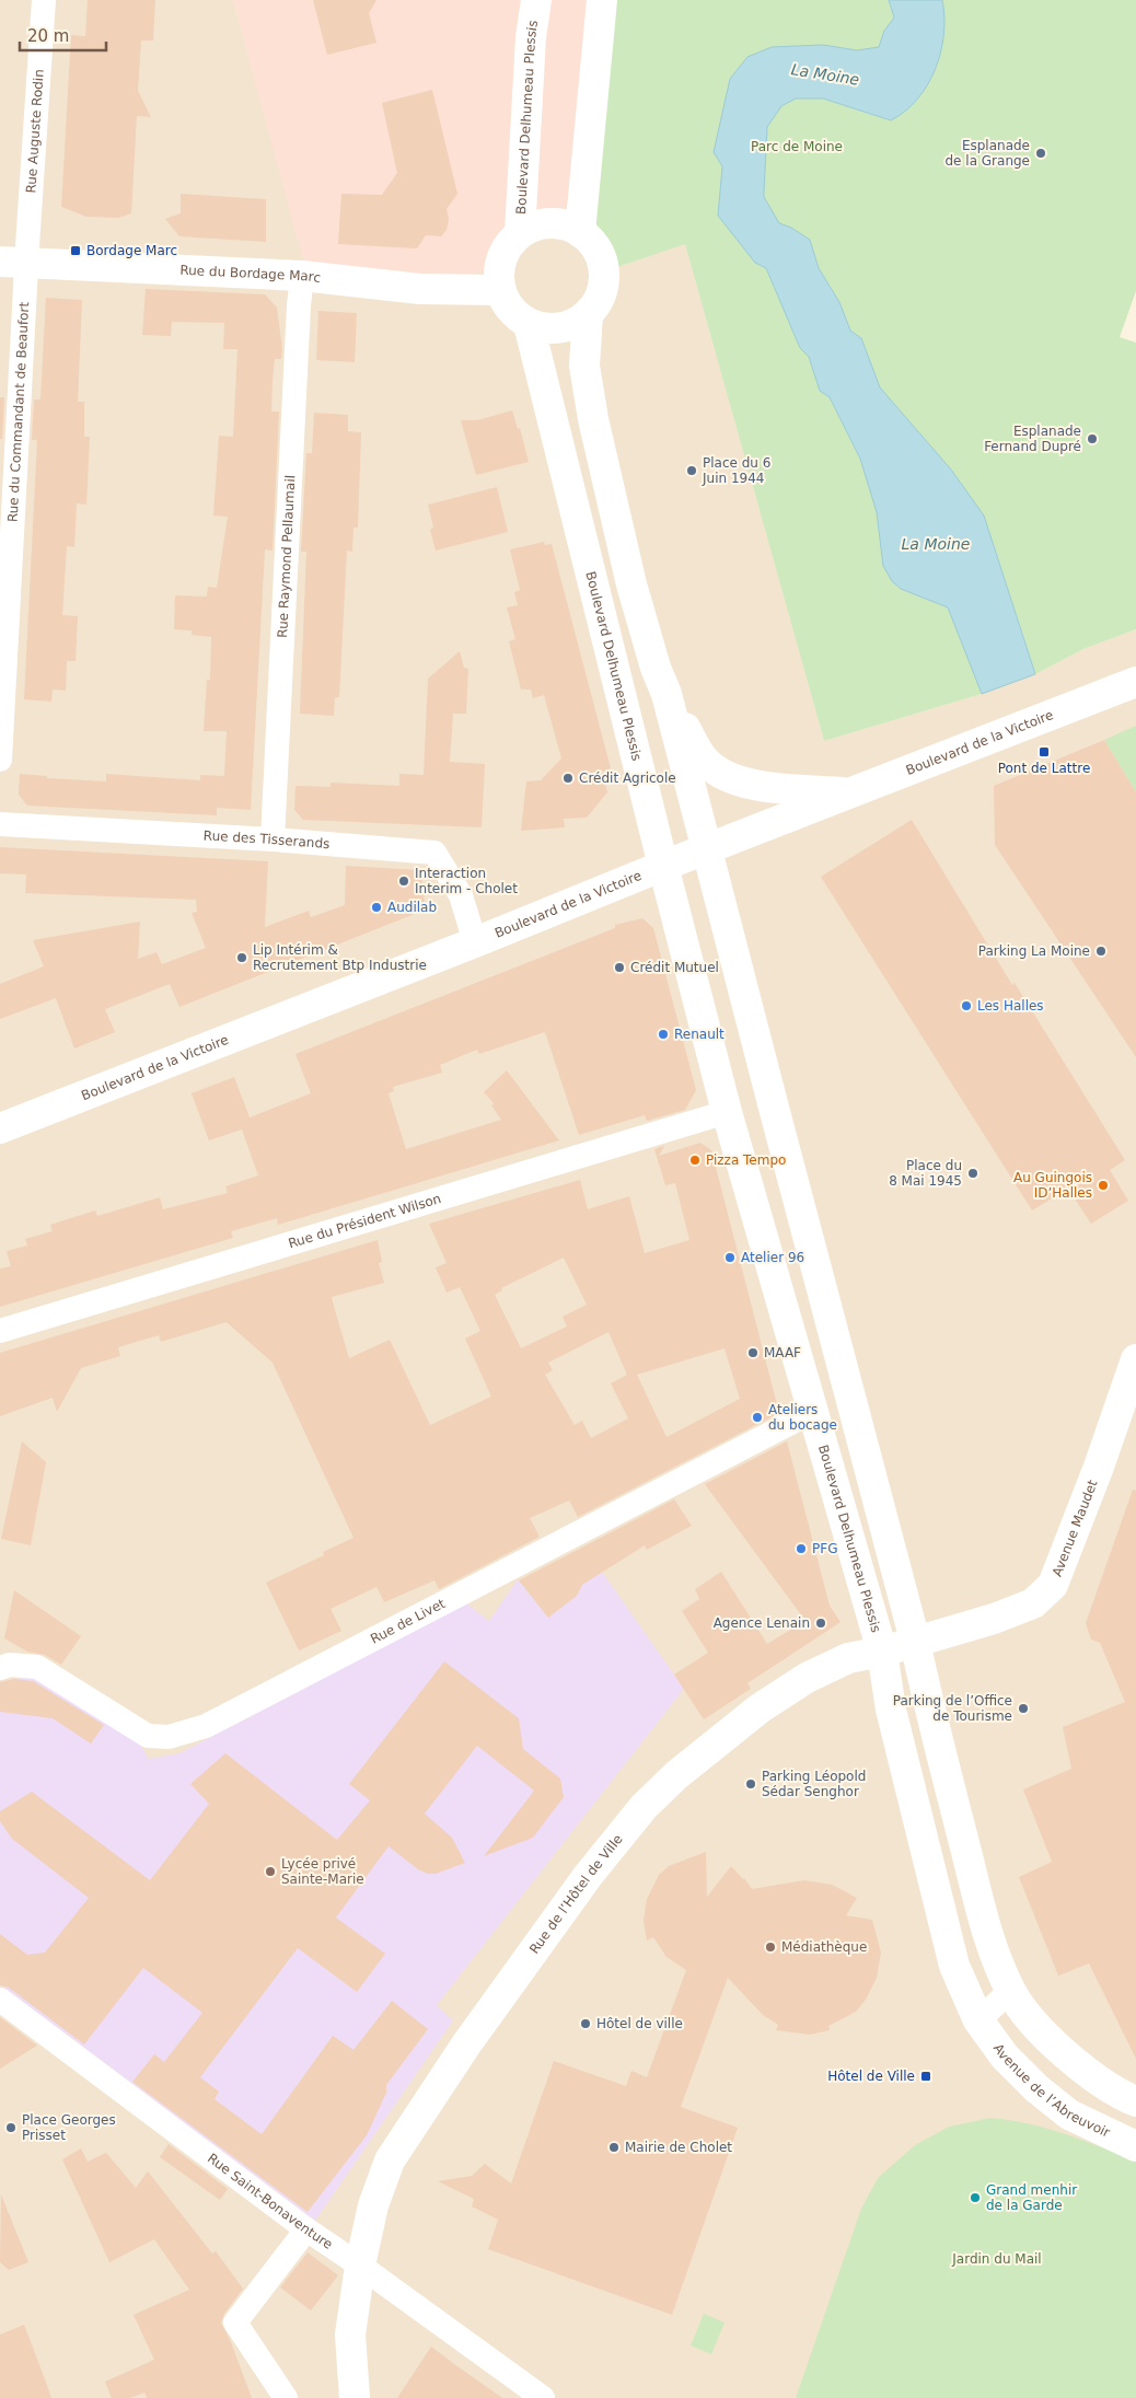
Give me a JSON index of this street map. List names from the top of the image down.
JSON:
{
  "streets": {
    "main road": [
      "Boulevard Delhumeau Plessis",
      "Rue du Bordage Marc",
      "Boulevard de la Victoire",
      "Avenue Maudet",
      "Rue de l’Hôtel de Ville",
      "Avenue de l’Abreuvoir"
    ],
    "street": [
      "Rue Auguste Rodin",
      "Rue du Commandant de Beaufort",
      "Rue Raymond Pellaumail",
      "Rue des Tisserands",
      "Rue du Président Wilson",
      "Rue de Livet",
      "Rue Saint-Bonaventure"
    ]
  },
  "crossings": [
    ["Boulevard Delhumeau Plessis", "Rue du Bordage Marc"],
    ["Boulevard Delhumeau Plessis", "Boulevard de la Victoire"],
    ["Boulevard Delhumeau Plessis", "Rue du Président Wilson"],
    ["Boulevard Delhumeau Plessis", "Rue de Livet"],
    ["Boulevard Delhumeau Plessis", "Rue de l’Hôtel de Ville"],
    ["Boulevard Delhumeau Plessis", "Avenue de l’Abreuvoir"],
    ["Rue Auguste Rodin", "Rue du Bordage Marc"],
    ["Rue Auguste Rodin", "Rue du Commandant de Beaufort"],
    ["Rue du Bordage Marc", "Rue du Commandant de Beaufort"],
    ["Rue du Bordage Marc", "Rue Raymond Pellaumail"],
    ["Rue Raymond Pellaumail", "Rue des Tisserands"],
    ["Boulevard de la Victoire", "Rue des Tisserands"],
    ["Avenue Maudet", "Rue de l’Hôtel de Ville"],
    ["Rue de l’Hôtel de Ville", "Rue Saint-Bonaventure"]
  ],
  "water": ["La Moine"],
  "parks": ["Parc de Moine", "Jardin du Mail"],
  "places": {
    "other": [
      "Esplanade de la Grange",
      "Esplanade Fernand Dupré",
      "Place du 6 Juin 1944",
      "Crédit Agricole",
      "Interaction Interim - Cholet",
      "Audilab",
      "Parking La Moine",
      "Lip Intérim & Recrutement Btp Industrie",
      "Crédit Mutuel",
      "Les Halles",
      "Renault",
      "Pizza Tempo",
      "Place du 8 Mai 1945",
      "Au Guingois ID’Halles",
      "Atelier 96",
      "MAAF",
      "Ateliers du bocage",
      "PFG",
      "Agence Lenain",
      "Parking de l’Office de Tourisme",
      "Parking Léopold Sédar Senghor",
      "Lycée privé Sainte-Marie",
      "Médiathèque",
      "Hôtel de ville",
      "Place Georges Prisset",
      "Mairie de Cholet",
      "Grand menhir de la Garde"
    ],
    "transit": ["Bordage Marc", "Pont de Lattre", "Hôtel de Ville"]
  },
  "scale_bar": "20 m"
}
